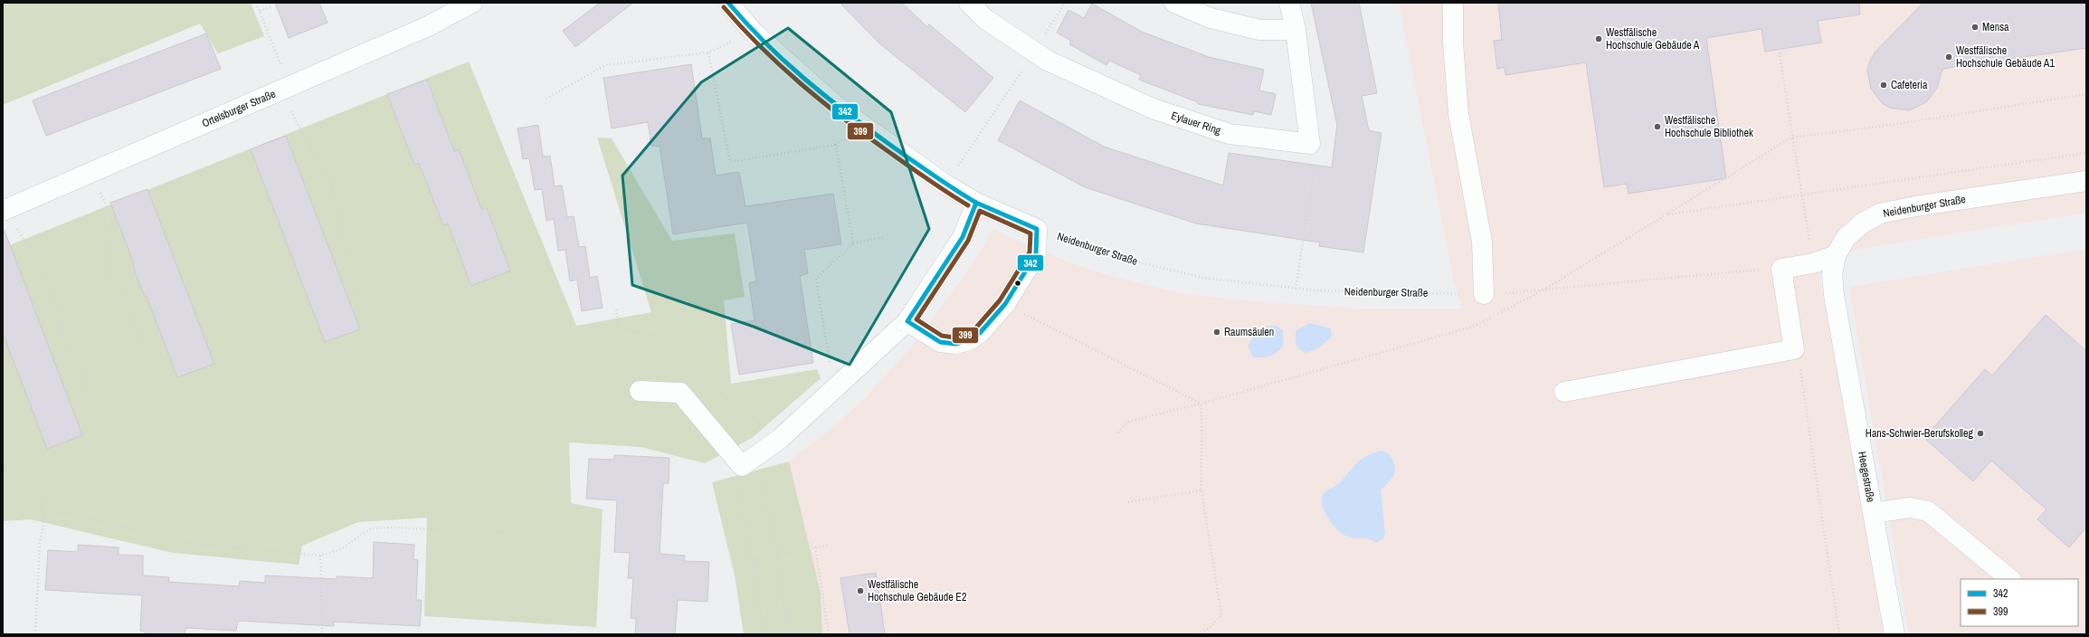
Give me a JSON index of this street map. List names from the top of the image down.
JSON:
{
  "streets": {
    "street": [
      "Ortelsburger Straße",
      "Eylauer Ring",
      "Neidenburger Straße",
      "Heegestraße"
    ]
  },
  "crossings": [
    ["Neidenburger Straße", "Heegestraße"]
  ],
  "places": [
    "Mensa",
    "Westfälische Hochschule Gebäude A",
    "Westfälische Hochschule Gebäude A1",
    "Cafeteria",
    "Westfälische Hochschule Bibliothek",
    "Raumsäulen",
    "Hans-Schwier-Berufskolleg",
    "Westfälische Hochschule Gebäude E2"
  ],
  "lines": ["transit line 342", "transit line 399"],
  "legend": ["342", "399"]
}
